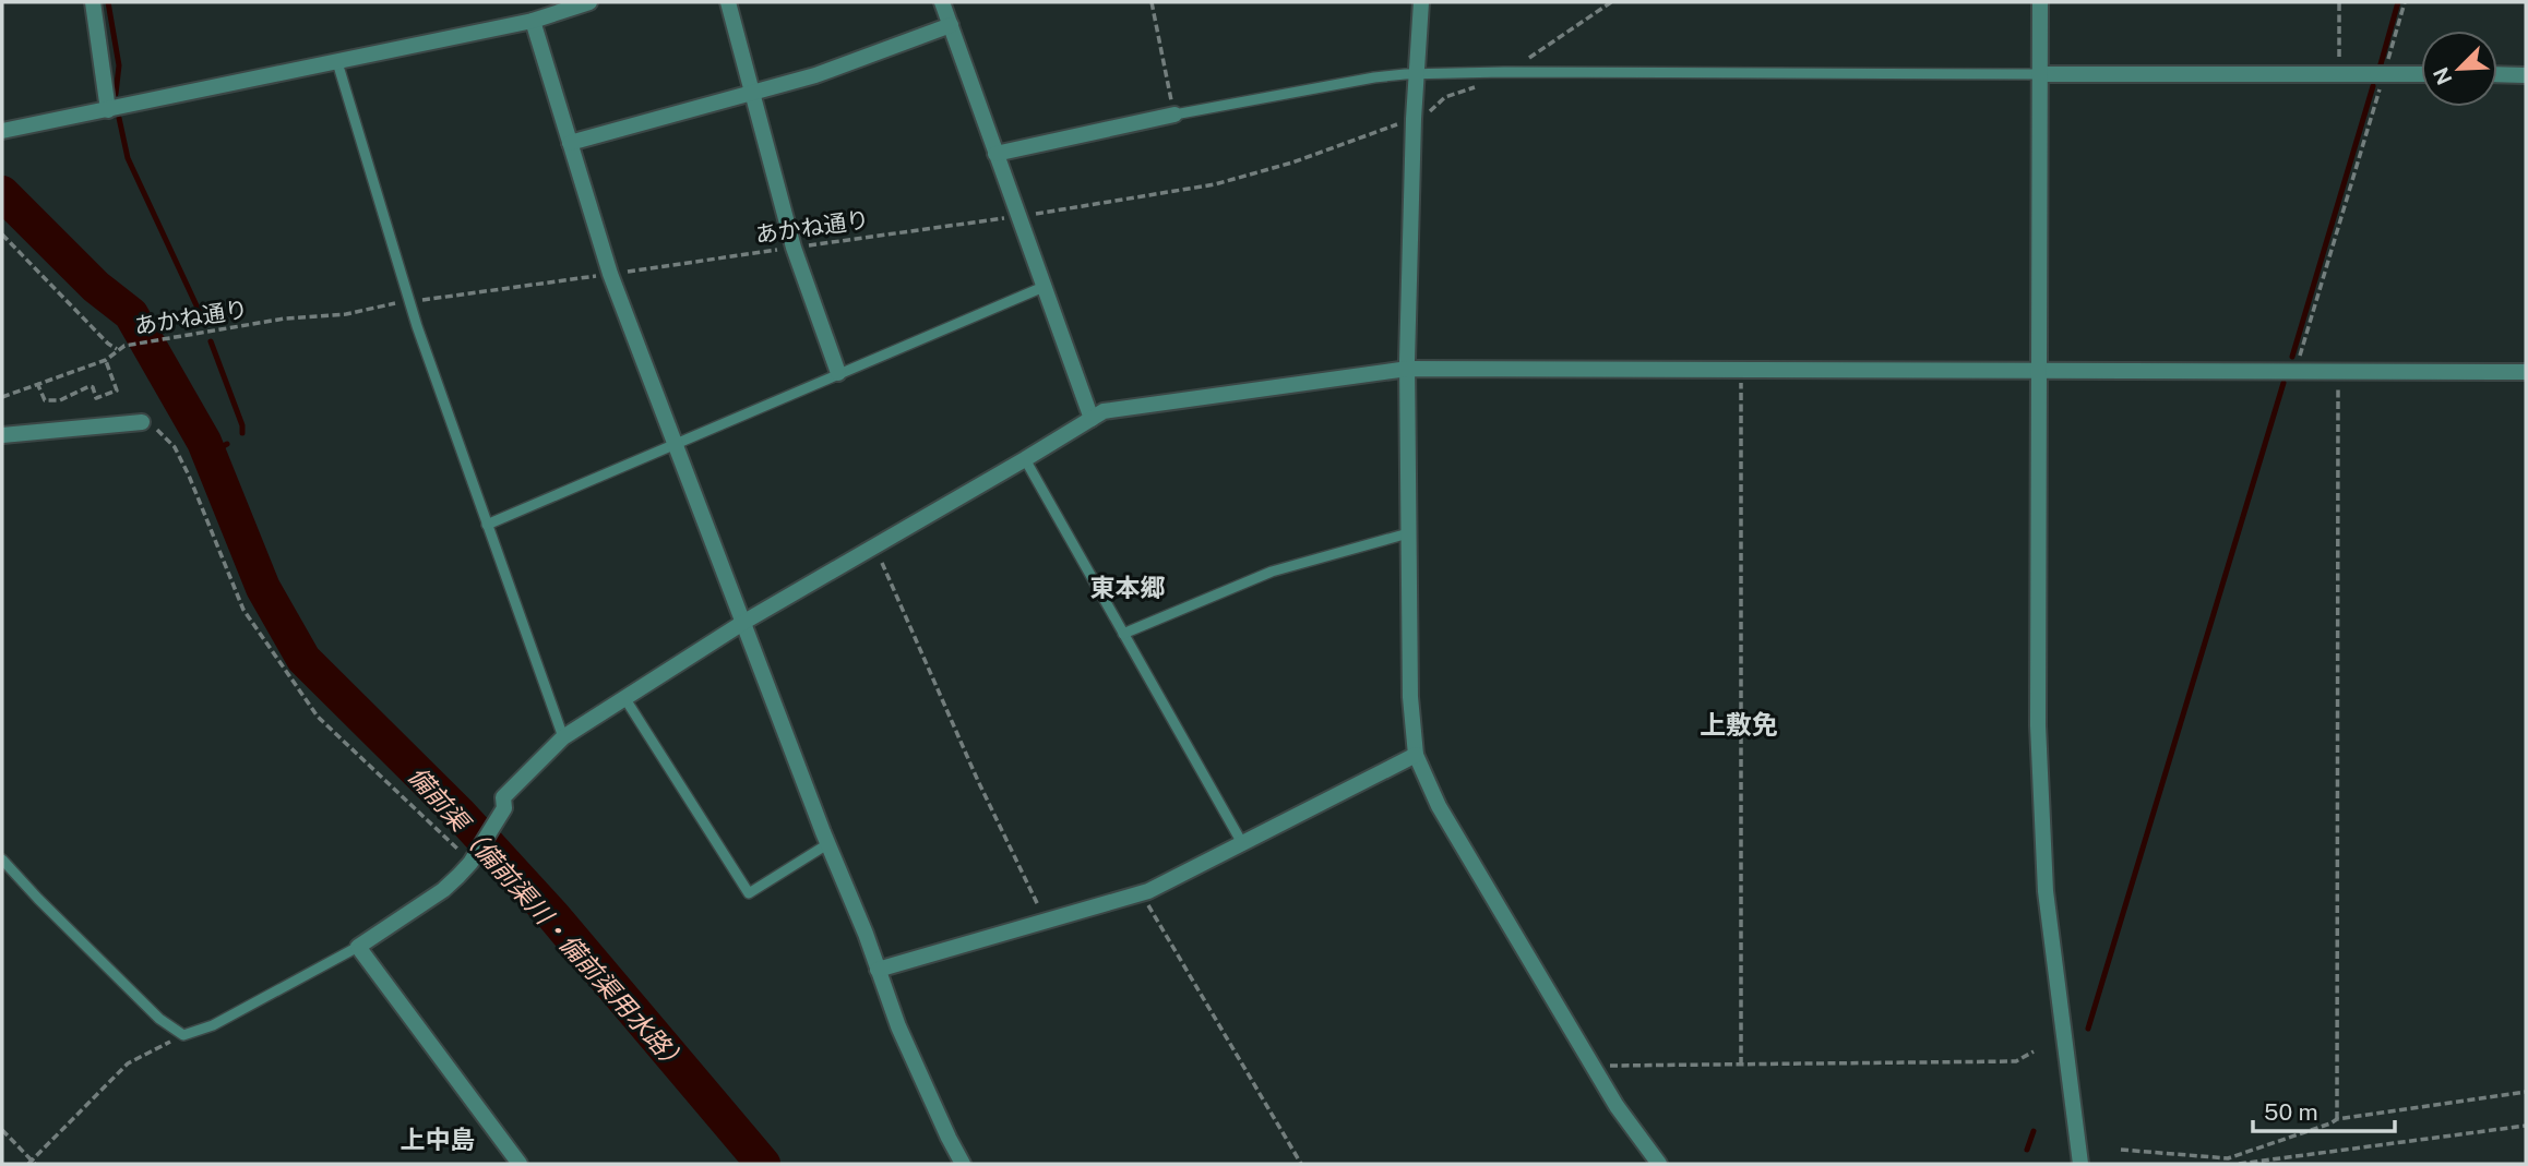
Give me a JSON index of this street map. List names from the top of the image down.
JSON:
{
  "streets": {
    "path": ["あかね通り"]
  },
  "districts": ["東本郷", "上敷免", "上中島"],
  "water": ["備前渠（備前渠川・備前渠用水路）"],
  "scale_bar": "50 m",
  "north": "bottom left"
}
